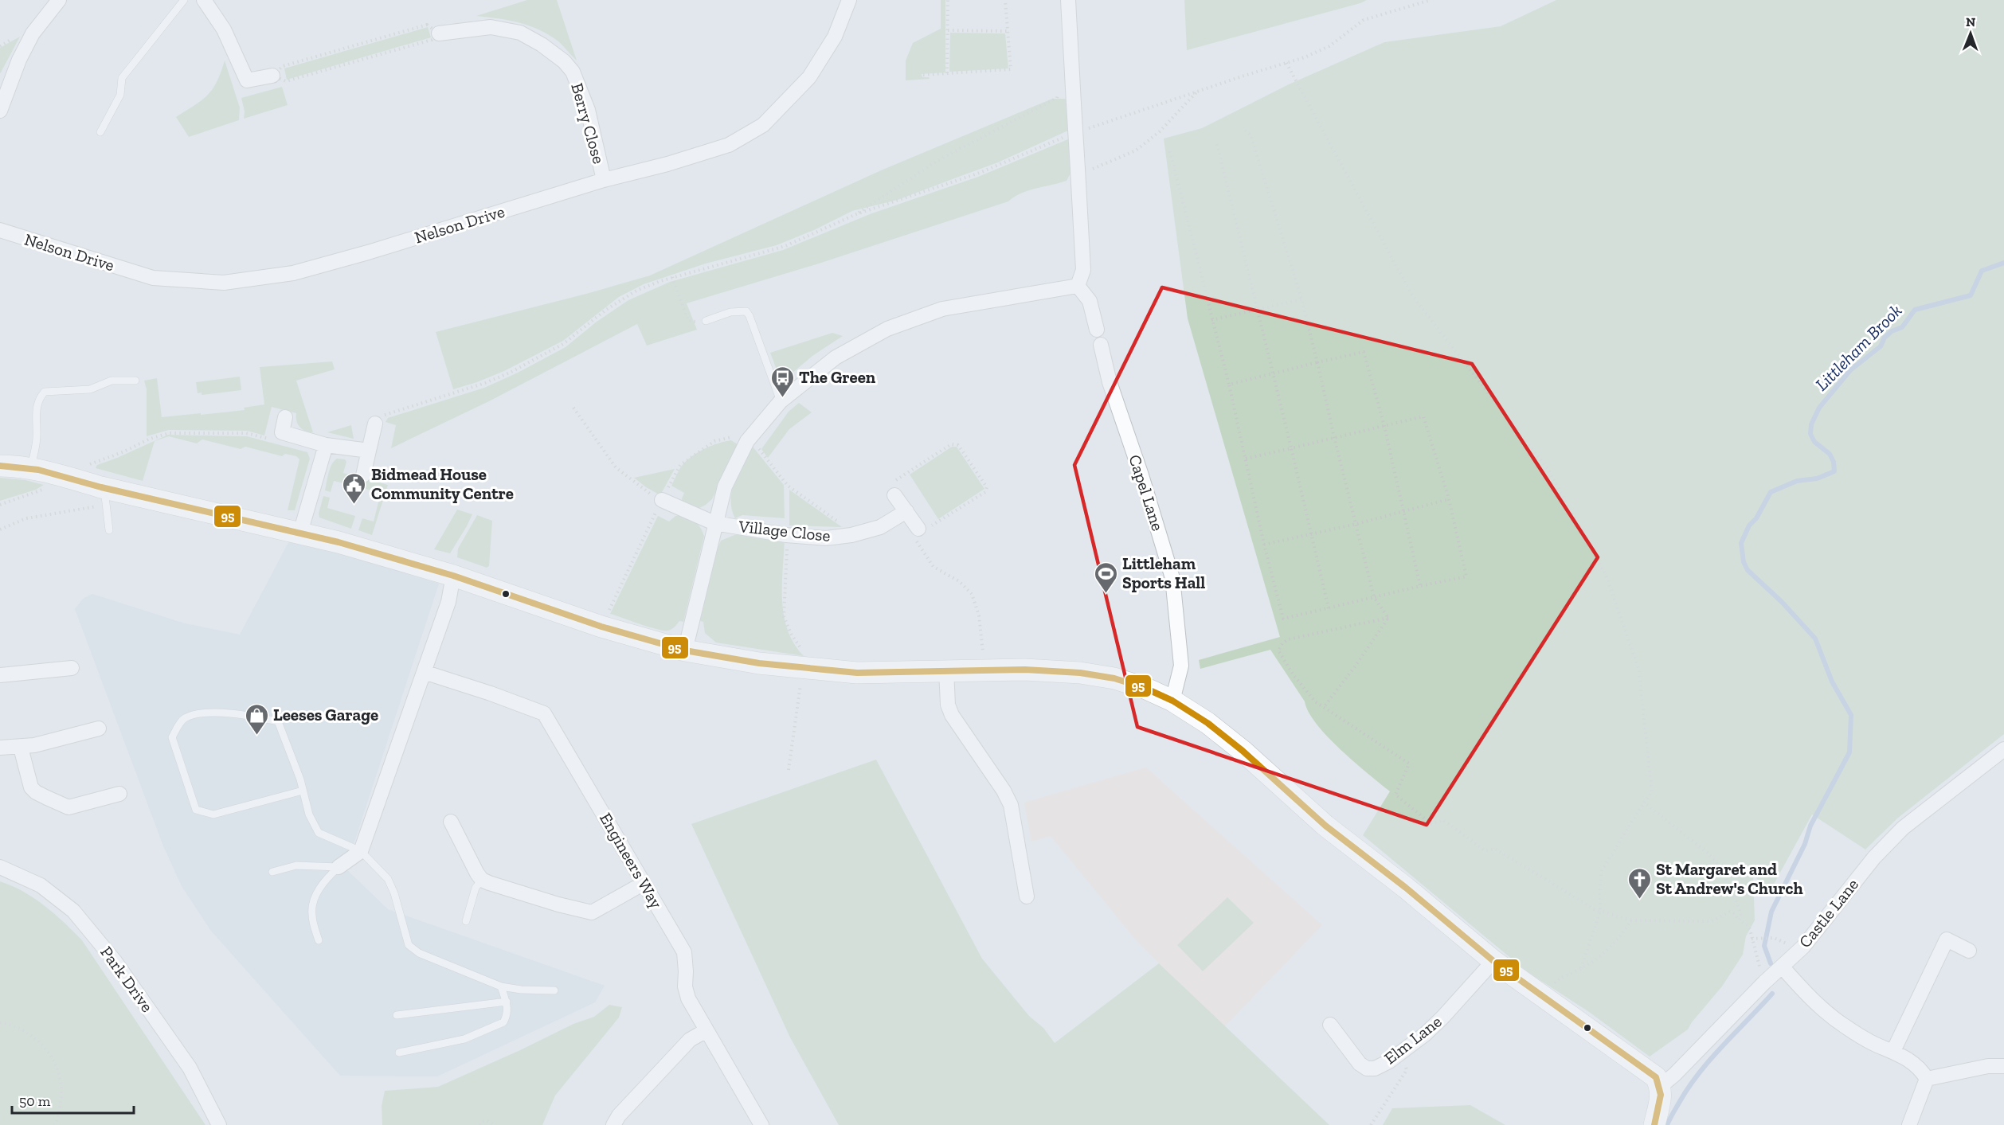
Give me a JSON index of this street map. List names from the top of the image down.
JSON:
{
  "streets": {
    "street": [
      "Berry Close",
      "Nelson Drive",
      "Capel Lane",
      "Village Close",
      "Engineers Way",
      "Castle Lane",
      "Park Drive",
      "Elm Lane"
    ]
  },
  "crossings": [
    ["Berry Close", "Nelson Drive"]
  ],
  "water": ["Littleham Brook"],
  "places": {
    "bus stop": ["The Green"],
    "public building": ["Bidmead House Community Centre"],
    "sports": ["Littleham Sports Hall"],
    "shop": ["Leeses Garage"],
    "church": ["St Margaret and St Andrew's Church"]
  },
  "lines": ["transit line 95"],
  "scale_bar": "50 m",
  "north": "top"
}
